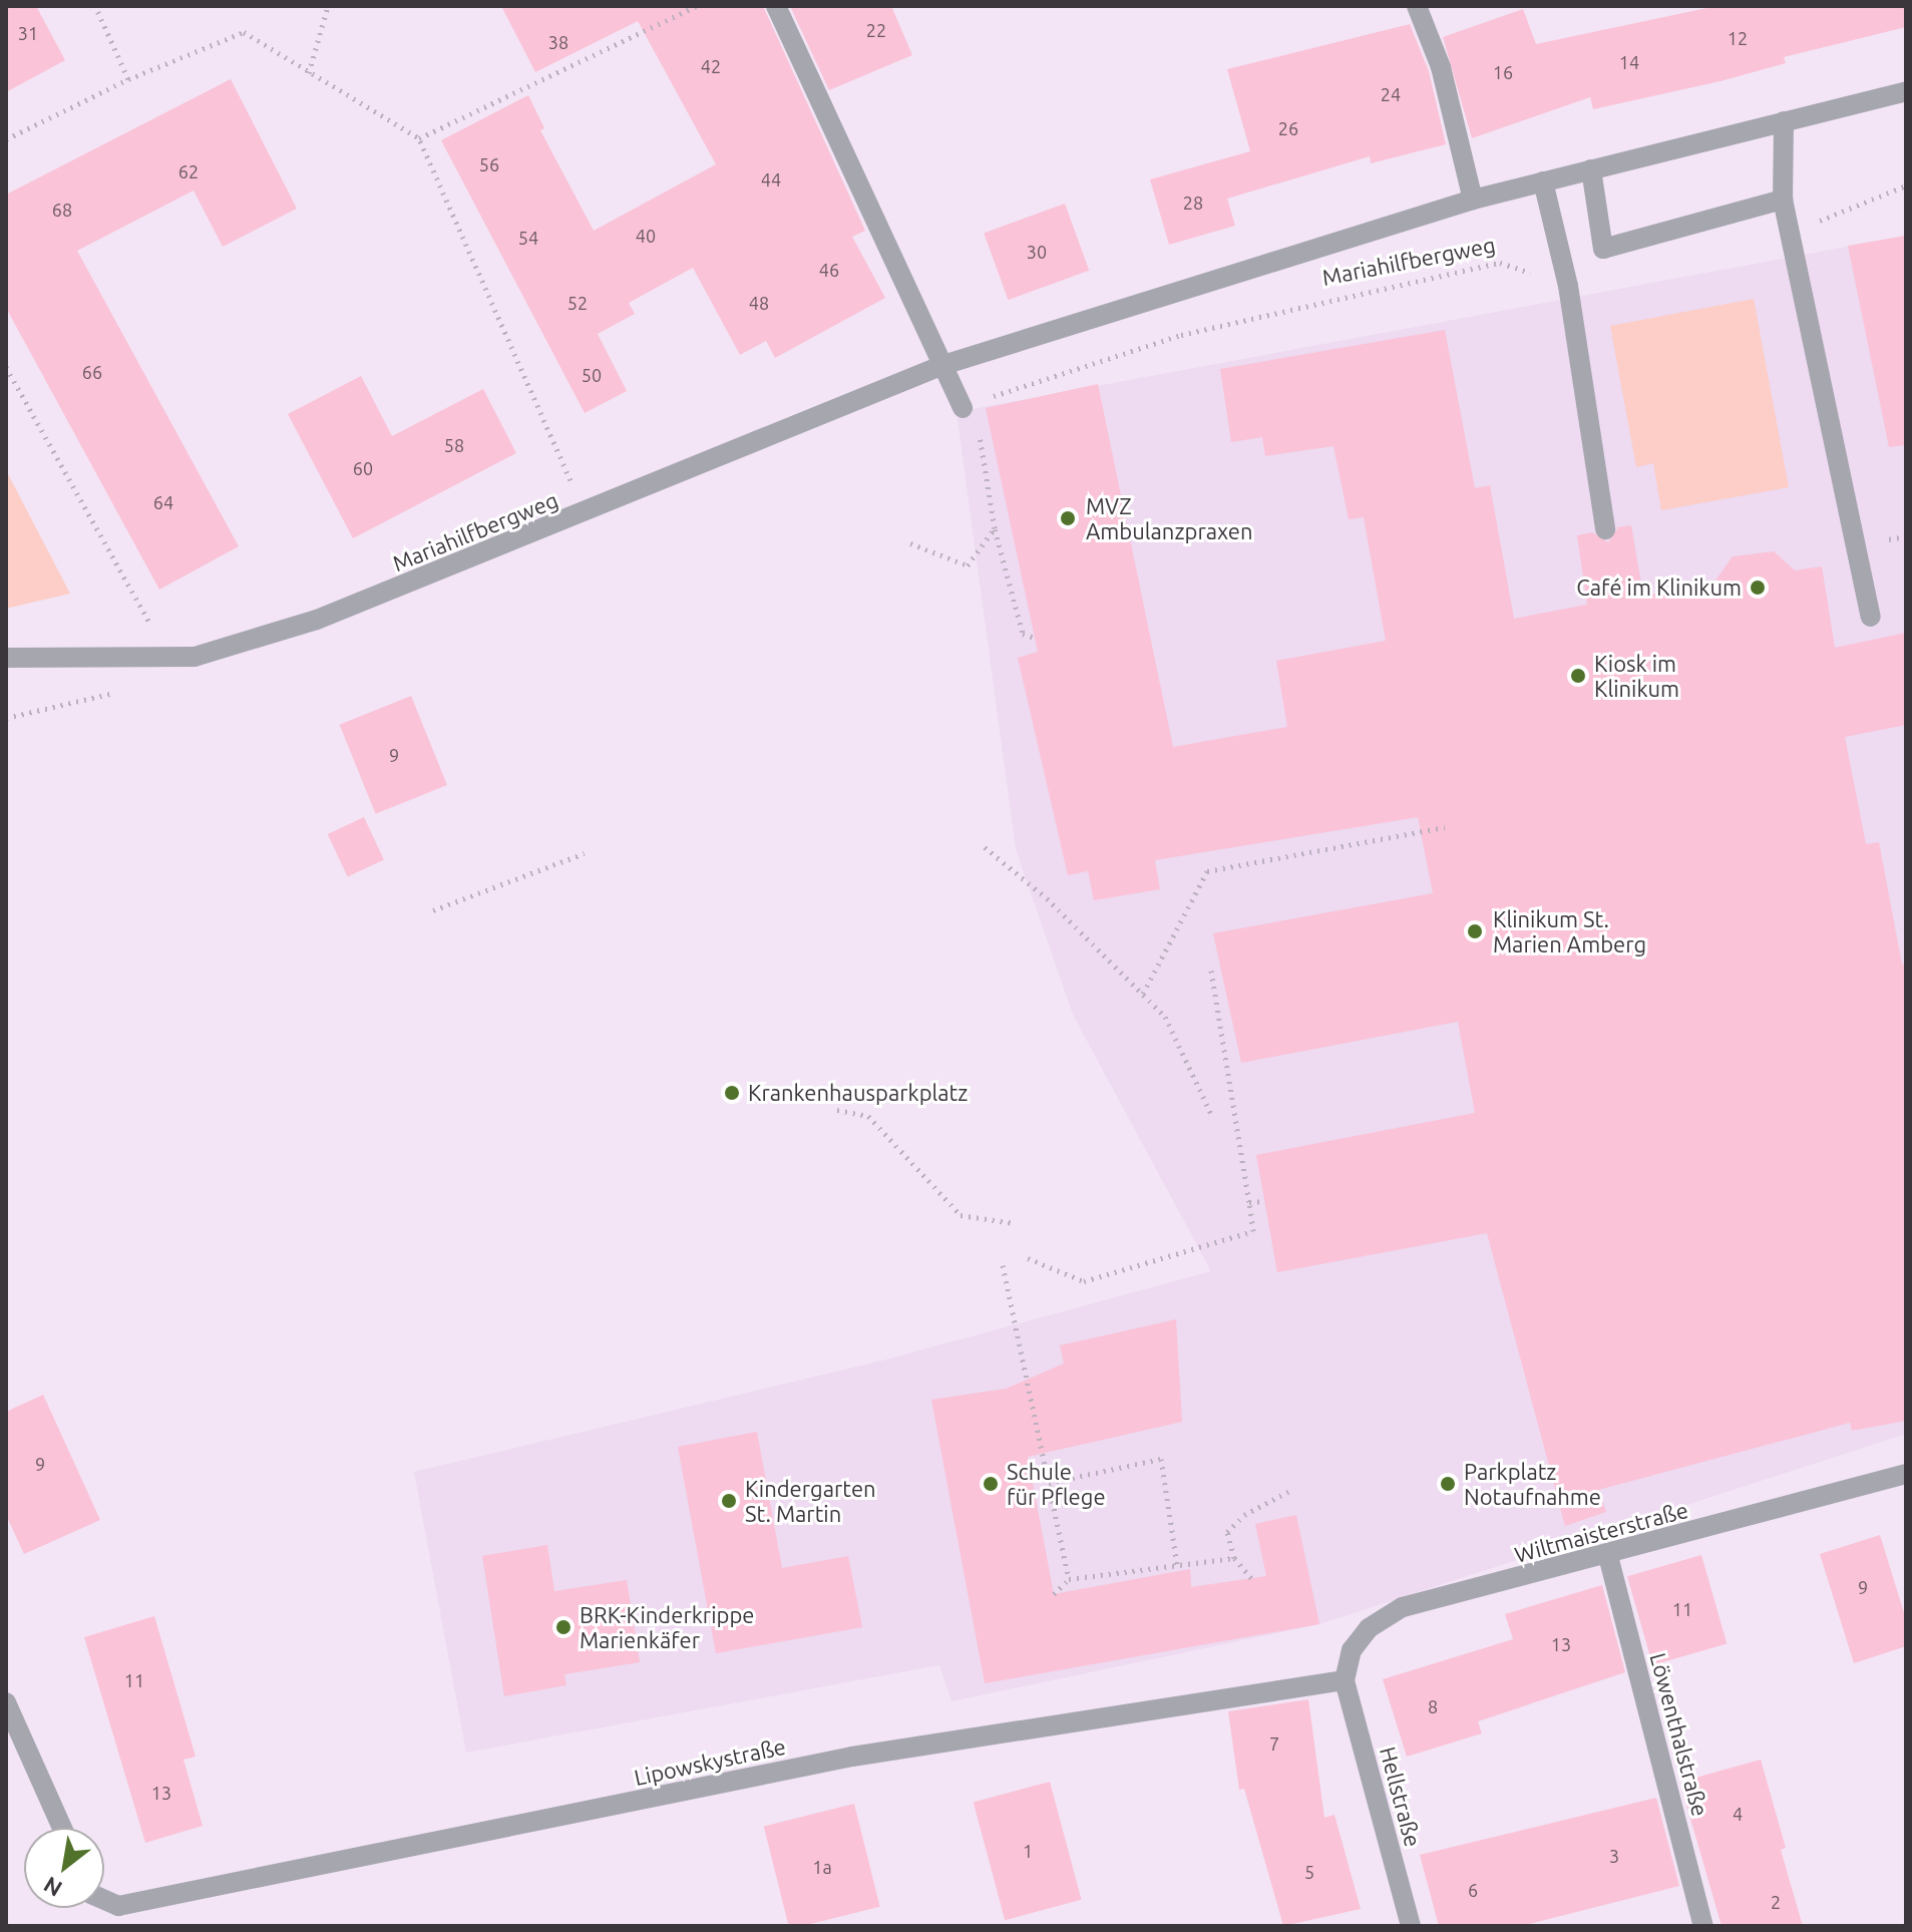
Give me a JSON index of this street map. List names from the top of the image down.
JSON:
{
  "streets": {
    "street": [
      "Mariahilfbergweg",
      "Wiltmaisterstraße",
      "Löwenthalstraße",
      "Lipowskystraße",
      "Hellstraße"
    ]
  },
  "crossings": [
    ["Wiltmaisterstraße", "Löwenthalstraße"],
    ["Wiltmaisterstraße", "Lipowskystraße"],
    ["Wiltmaisterstraße", "Hellstraße"],
    ["Lipowskystraße", "Hellstraße"]
  ],
  "places": [
    "MVZ Ambulanzpraxen",
    "Café im Klinikum",
    "Kiosk im Klinikum",
    "Klinikum St. Marien Amberg",
    "Krankenhausparkplatz",
    "Schule für Pflege",
    "Parkplatz Notaufnahme",
    "Kindergarten St. Martin",
    "BRK-Kinderkrippe Marienkäfer"
  ],
  "house_numbers": [
    "22",
    "31",
    "12",
    "38",
    "14",
    "42",
    "16",
    "24",
    "26",
    "56",
    "62",
    "44",
    "28",
    "68",
    "40",
    "54",
    "30",
    "46",
    "52",
    "48",
    "66",
    "50",
    "58",
    "60",
    "64",
    "9",
    "9",
    "9",
    "11",
    "13",
    "11",
    "8",
    "7",
    "13",
    "4",
    "1",
    "3",
    "1a",
    "5",
    "6",
    "2"
  ],
  "north": "bottom left"
}
